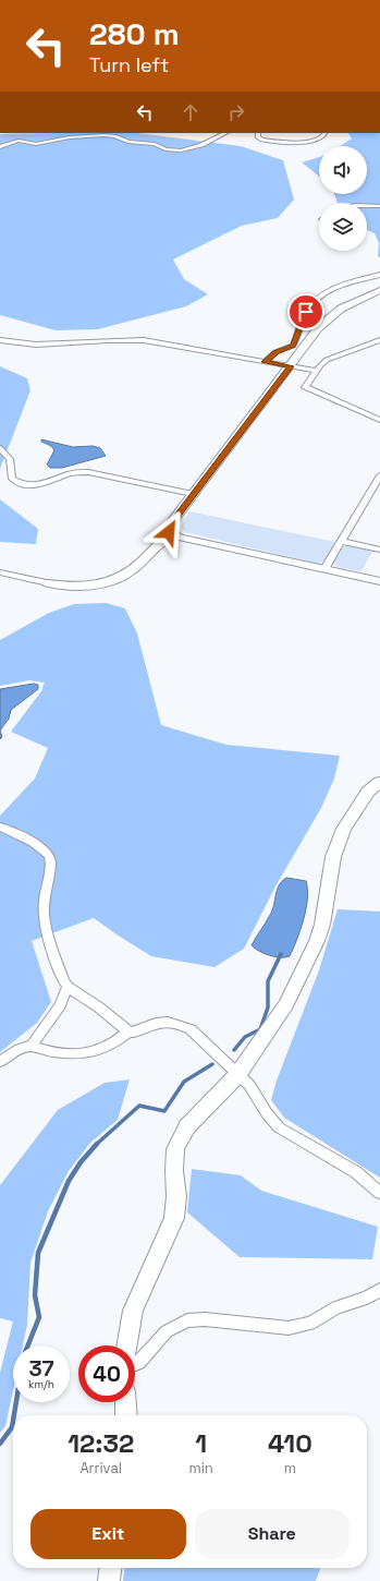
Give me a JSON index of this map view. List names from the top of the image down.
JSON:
{
  "page": {
    "turn": ["280 m", "Turn left"],
    "speed": "37 km/h",
    "limit": "40",
    "eta": [
      "12:32",
      "Arrival",
      "1",
      "min",
      "410",
      "m"
    ],
    "buttons": ["Exit", "Share"]
  }
}
